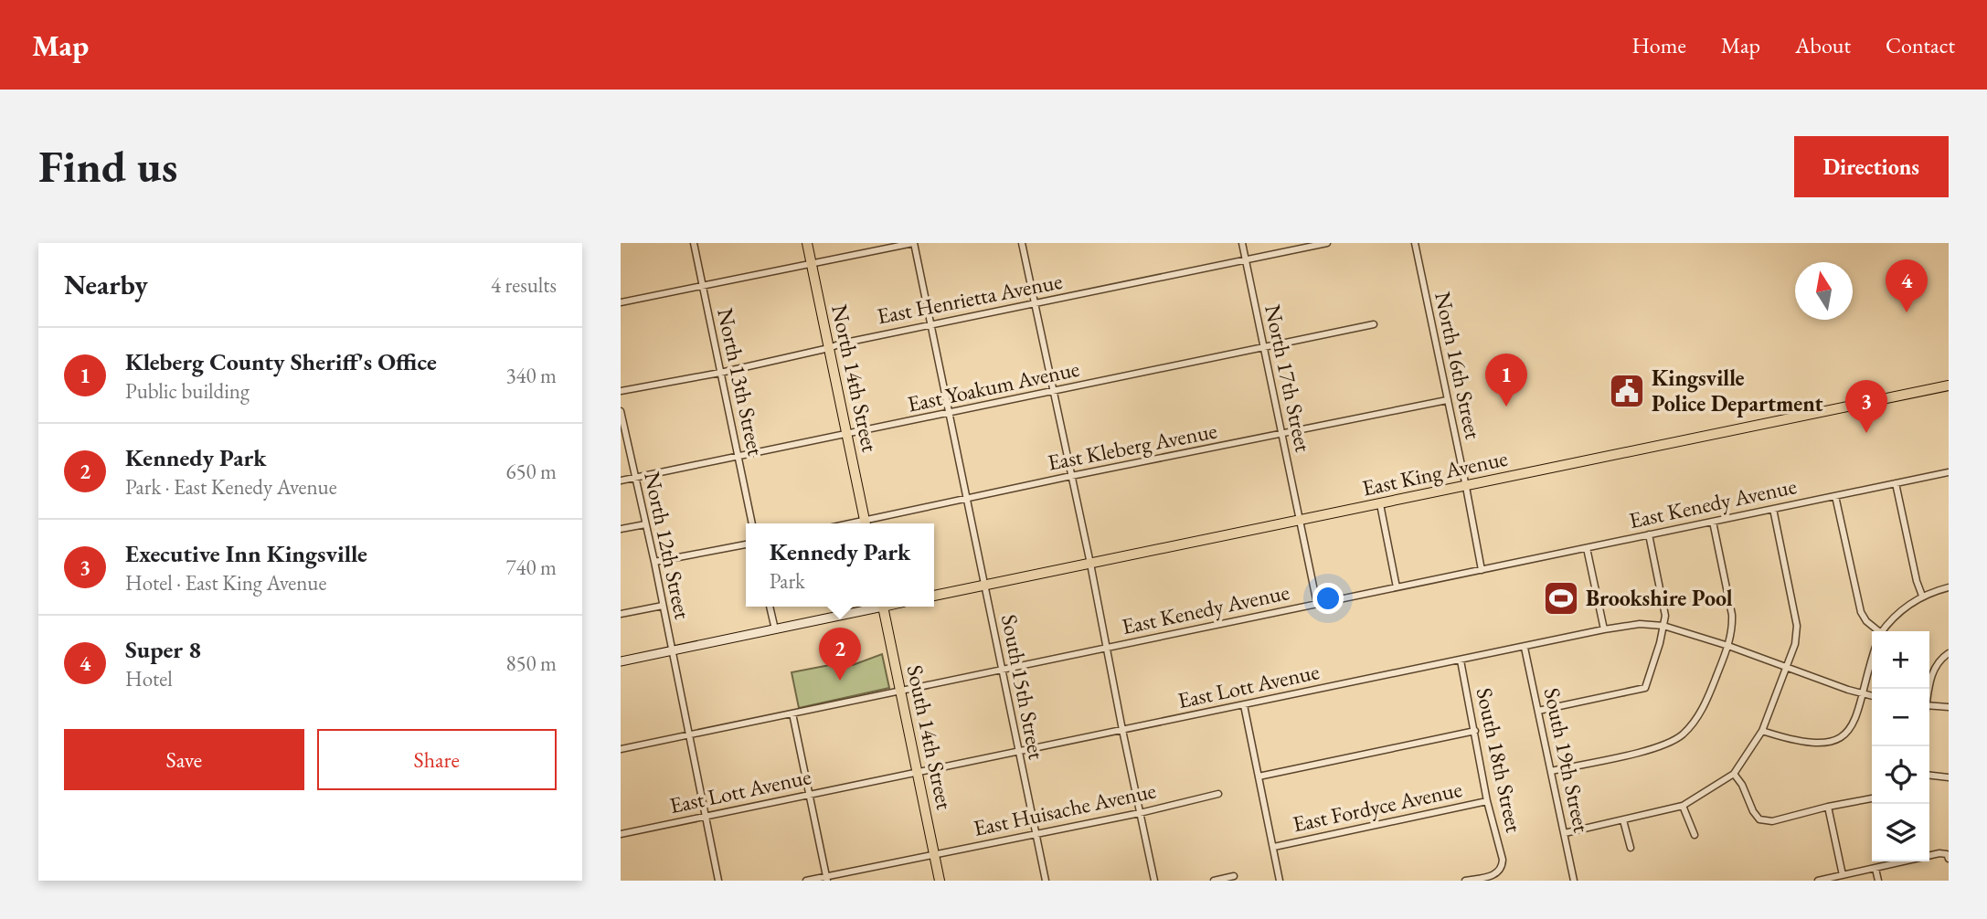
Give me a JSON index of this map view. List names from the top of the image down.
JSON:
{
  "streets": {
    "main road": ["North 14th Street", "East King Avenue", "South 14th Street"],
    "street": [
      "East Henrietta Avenue",
      "North 16th Street",
      "North 17th Street",
      "North 13th Street",
      "East Yoakum Avenue",
      "East Kleberg Avenue",
      "East Kenedy Avenue",
      "North 12th Street",
      "East Lott Avenue",
      "South 15th Street",
      "South 18th Street",
      "South 19th Street",
      "East Fordyce Avenue",
      "East Huisache Avenue"
    ]
  },
  "crossings": [
    ["East Henrietta Avenue", "North 14th Street"],
    ["East Henrietta Avenue", "North 17th Street"],
    ["East Henrietta Avenue", "North 13th Street"],
    ["East Henrietta Avenue", "South 15th Street"],
    ["North 16th Street", "East Kleberg Avenue"],
    ["North 16th Street", "East King Avenue"],
    ["North 16th Street", "East Kenedy Avenue"],
    ["North 14th Street", "East Yoakum Avenue"],
    ["North 17th Street", "East Yoakum Avenue"],
    ["North 17th Street", "East Kleberg Avenue"],
    ["North 17th Street", "East King Avenue"],
    ["North 17th Street", "East Kenedy Avenue"],
    ["North 13th Street", "East Yoakum Avenue"],
    ["East Yoakum Avenue", "North 12th Street"],
    ["East Yoakum Avenue", "South 15th Street"],
    ["East Kleberg Avenue", "South 15th Street"],
    ["East King Avenue", "South 15th Street"],
    ["East Kenedy Avenue", "North 12th Street"],
    ["East Kenedy Avenue", "South 15th Street"],
    ["East Kenedy Avenue", "South 14th Street"],
    ["North 12th Street", "East Lott Avenue"],
    ["East Lott Avenue", "South 15th Street"],
    ["East Lott Avenue", "South 14th Street"],
    ["East Lott Avenue", "South 18th Street"],
    ["East Lott Avenue", "South 19th Street"],
    ["South 15th Street", "East Huisache Avenue"],
    ["South 14th Street", "East Huisache Avenue"],
    ["South 18th Street", "East Fordyce Avenue"]
  ],
  "places": {
    "public building": ["Kingsville Police Department"],
    "sports": ["Brookshire Pool"]
  },
  "north": "top",
  "page": {
    "header": "Map",
    "nav": [
      "Home",
      "Map",
      "About",
      "Contact"
    ],
    "buttons": [
      "Directions",
      ["Save", "Share"]
    ],
    "title": "Find us",
    "heading": ["Nearby", "4 results"],
    "pins": [
      "4",
      "1",
      "3",
      "2"
    ],
    "list": [
      {
        "mark": "1",
        "name": "Kleberg County Sheriff's Office",
        "note": "Public building",
        "value": "340 m"
      },
      {
        "mark": "2",
        "name": "Kennedy Park",
        "note": "Park · East Kenedy Avenue",
        "value": "650 m"
      },
      {
        "mark": "3",
        "name": "Executive Inn Kingsville",
        "note": "Hotel · East King Avenue",
        "value": "740 m"
      },
      {
        "mark": "4",
        "name": "Super 8",
        "note": "Hotel",
        "value": "850 m"
      }
    ],
    "popup": ["Kennedy Park", "Park"],
    "map_buttons": ["+", "−"]
  }
}
